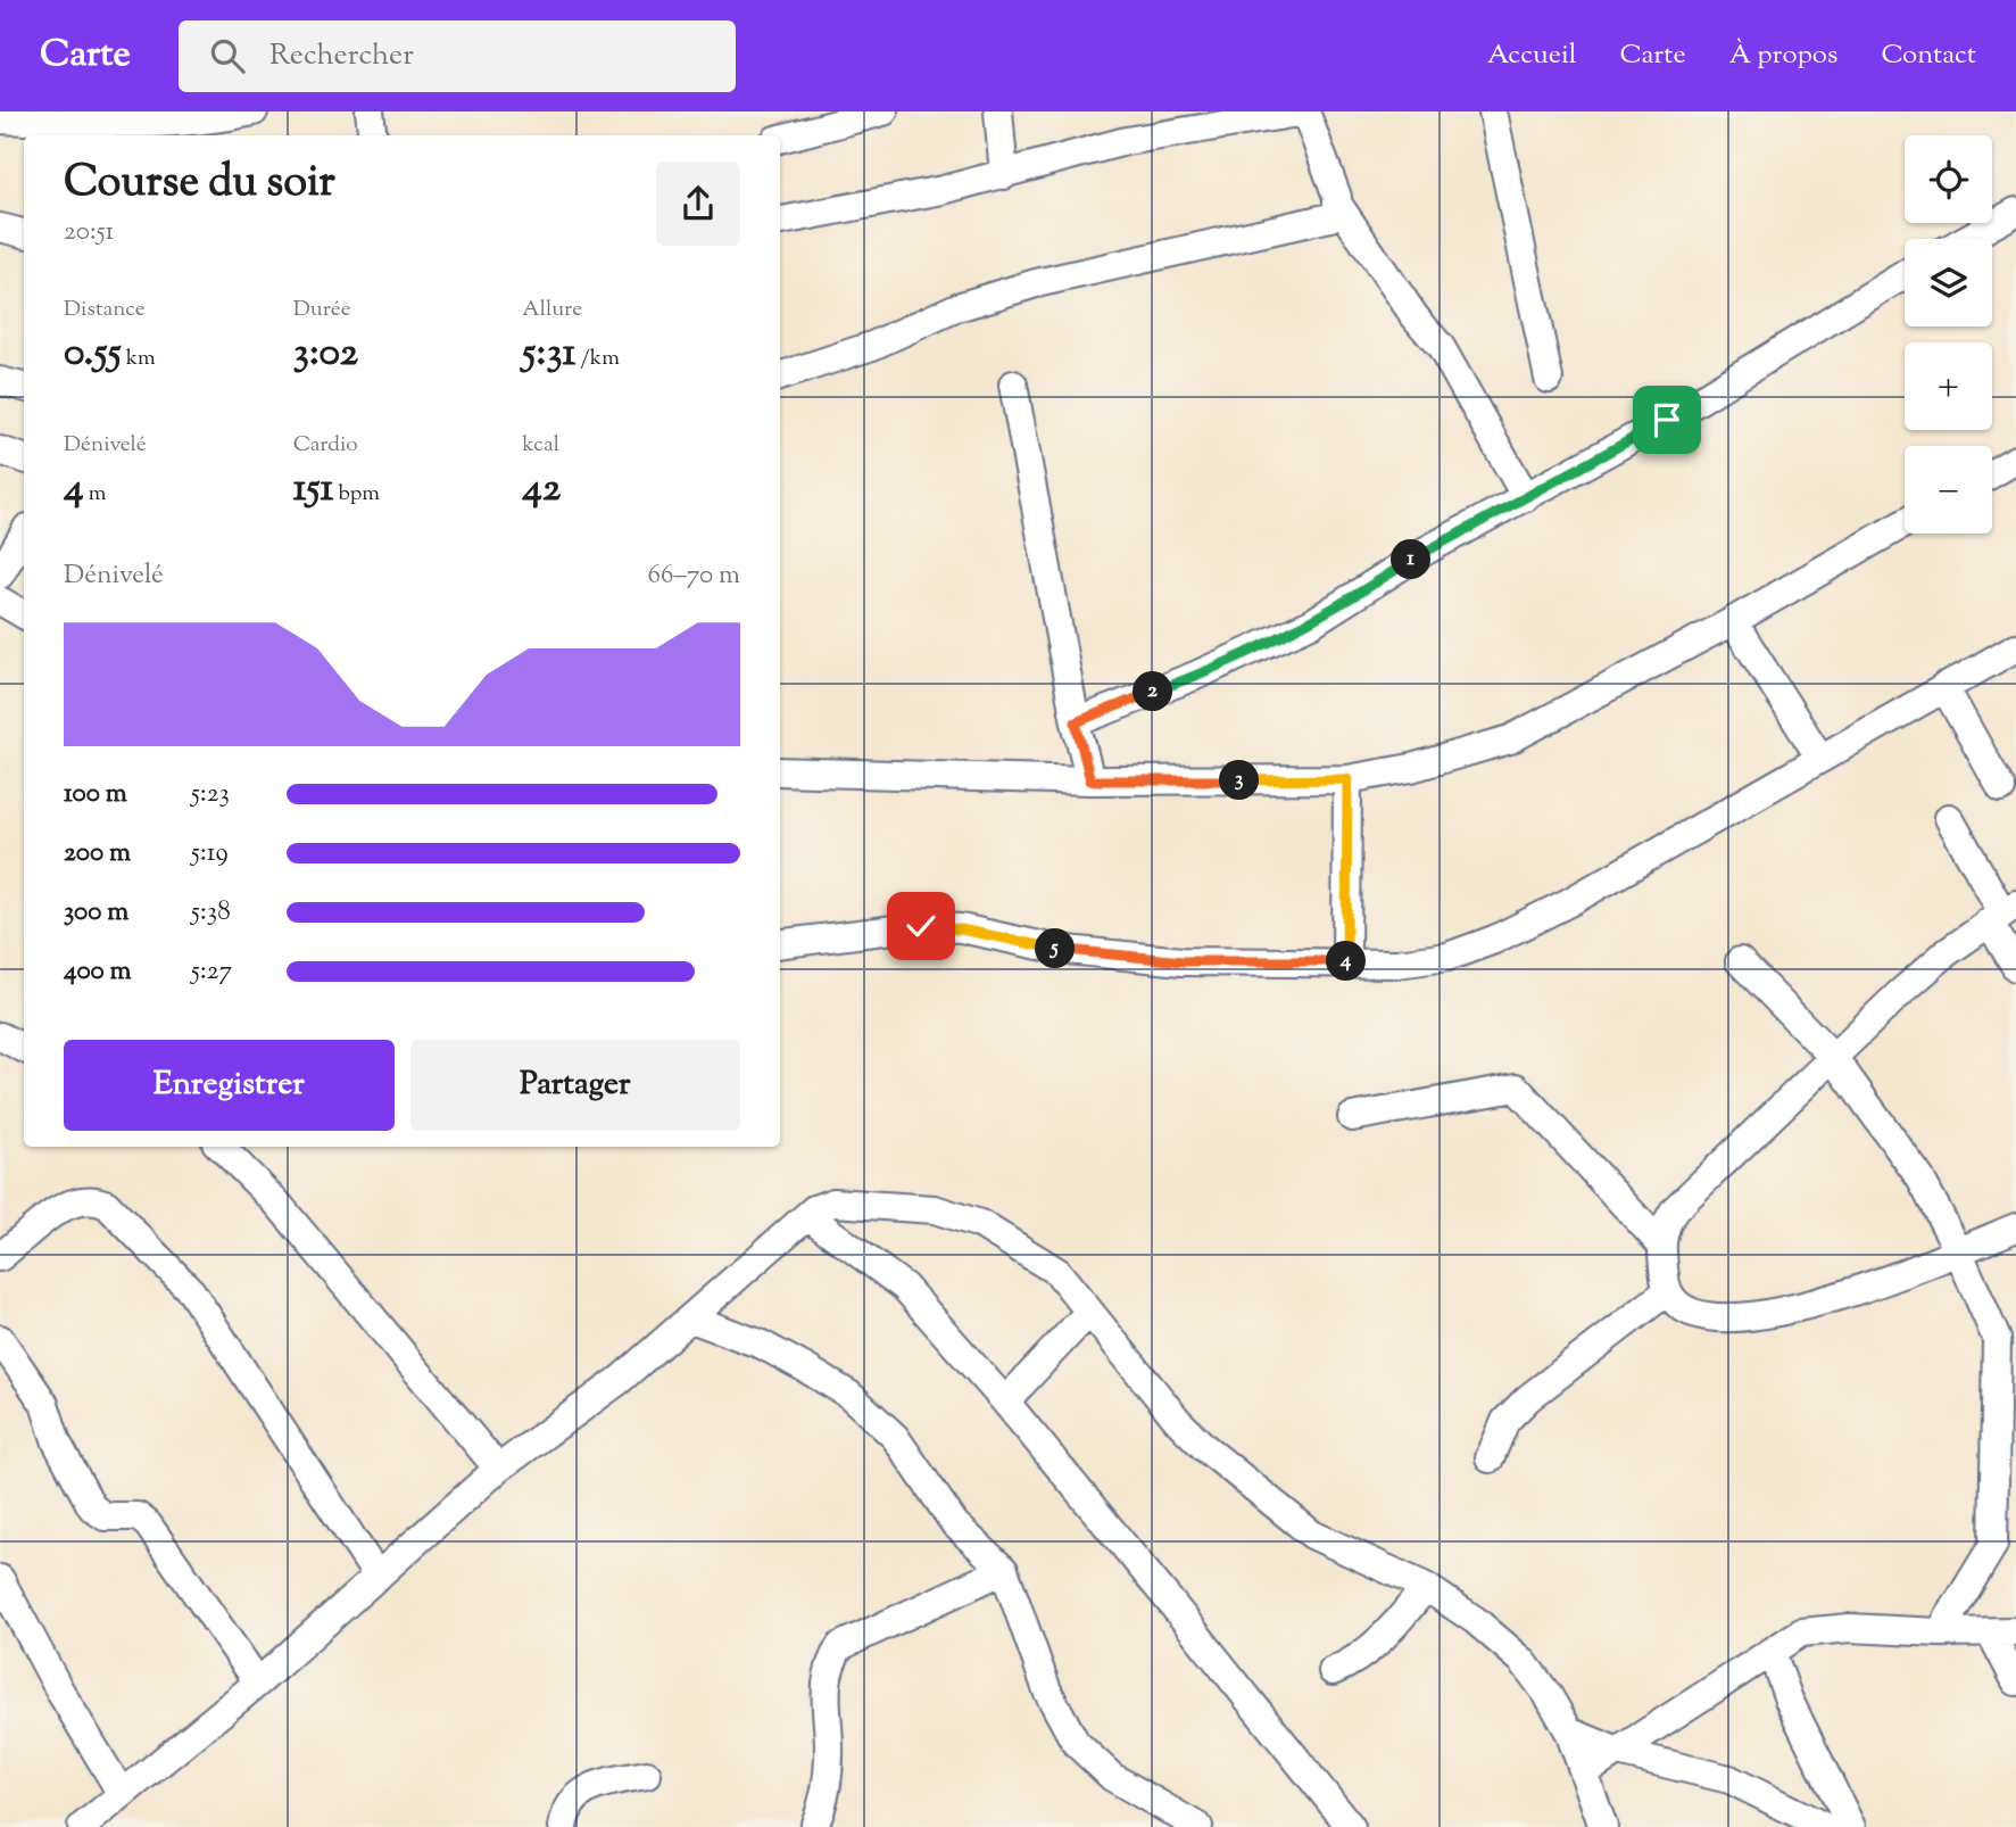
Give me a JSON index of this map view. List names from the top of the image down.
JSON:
{
  "page": {
    "header": "Carte",
    "search": "Rechercher",
    "nav": [
      "Accueil",
      "Carte",
      "À propos",
      "Contact"
    ],
    "map_buttons": ["+", "−"],
    "heading": ["Course du soir", "20:51"],
    "stats": [
      ["Distance", "0.55 km"],
      ["Durée", "3:02"],
      ["Allure", "5:31 /km"],
      ["Dénivelé", "4 m"],
      ["Cardio", "151 bpm"],
      ["kcal", "42"]
    ],
    "pins": [
      "1",
      "2",
      "3",
      "5",
      "4"
    ],
    "chart": ["Dénivelé", "66–70 m"],
    "list": [
      {
        "name": "100 m",
        "note": "5:23"
      },
      {
        "name": "200 m",
        "note": "5:19"
      },
      {
        "name": "300 m",
        "note": "5:38"
      },
      {
        "name": "400 m",
        "note": "5:27"
      }
    ],
    "buttons": ["Enregistrer", "Partager"]
  }
}
